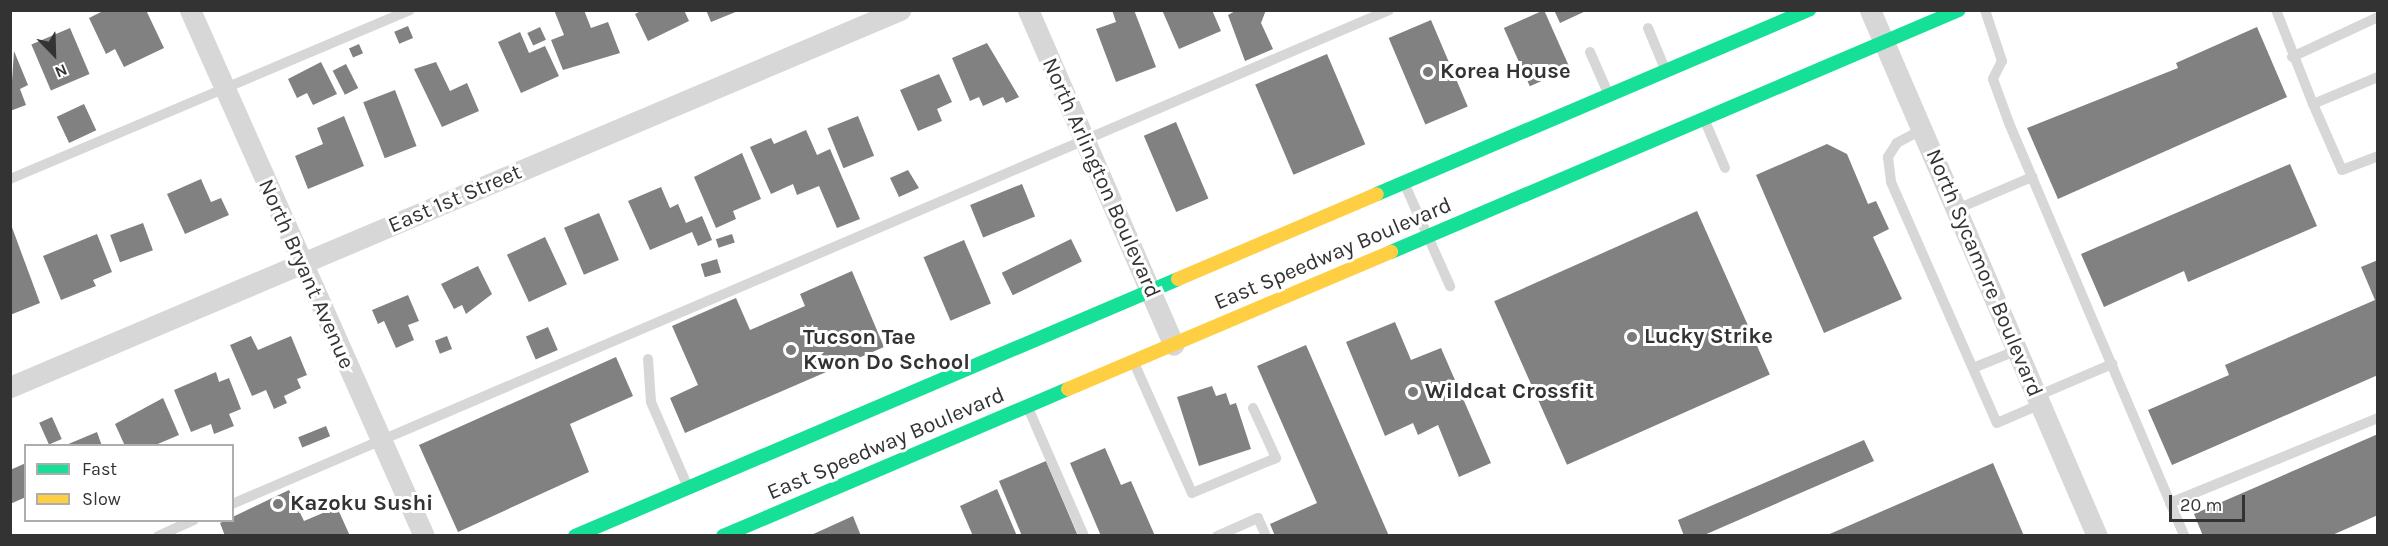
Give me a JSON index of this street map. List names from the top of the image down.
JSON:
{
  "streets": {
    "main road": ["East Speedway Boulevard"],
    "street": [
      "North Arlington Boulevard",
      "East 1st Street",
      "North Sycamore Boulevard",
      "North Bryant Avenue"
    ]
  },
  "crossings": [
    ["North Arlington Boulevard", "East Speedway Boulevard"],
    ["East 1st Street", "North Bryant Avenue"],
    ["East Speedway Boulevard", "North Sycamore Boulevard"]
  ],
  "places": [
    "Korea House",
    "Lucky Strike",
    "Tucson Tae Kwon Do School",
    "Wildcat Crossfit",
    "Kazoku Sushi"
  ],
  "legend": ["Fast", "Slow"],
  "scale_bar": "20 m",
  "north": "bottom right"
}
